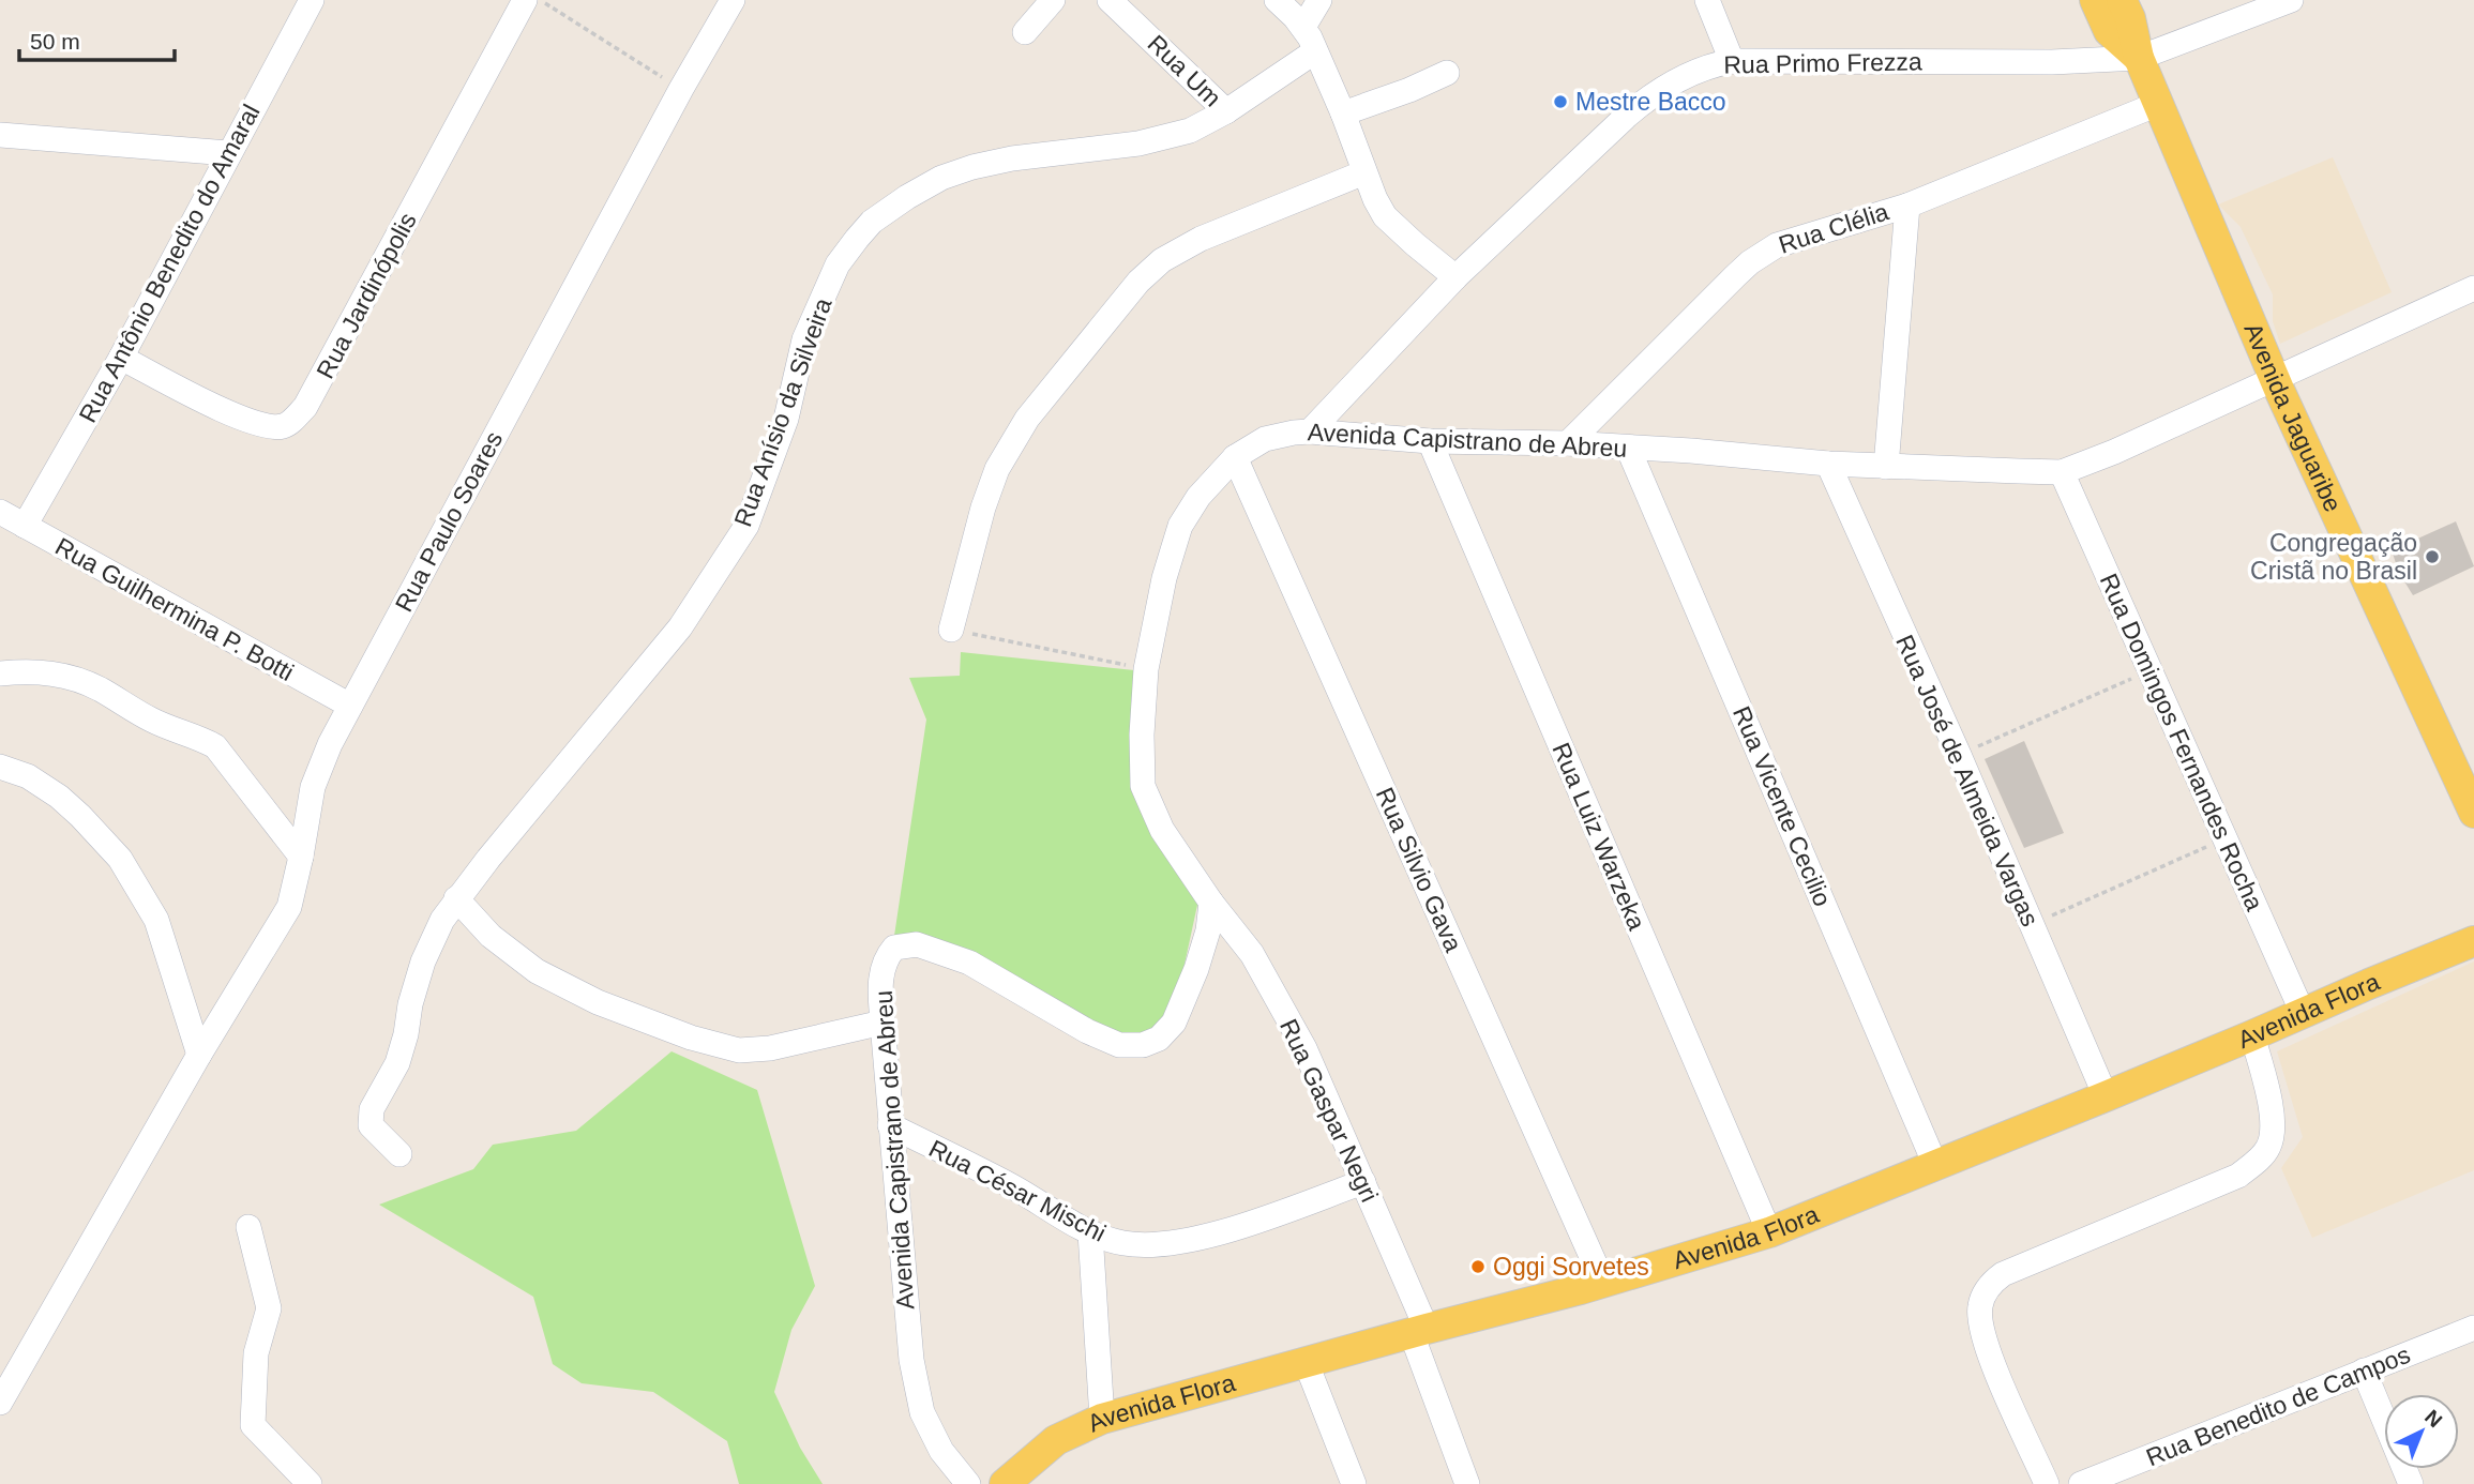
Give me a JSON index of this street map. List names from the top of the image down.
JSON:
{
  "streets": {
    "main road": ["Avenida Jaguaribe", "Avenida Flora"],
    "street": [
      "Rua Primo Frezza",
      "Rua Um",
      "Rua Clélia",
      "Rua Antônio Benedito do Amaral",
      "Rua Jardinópolis",
      "Rua Anísio da Silveira",
      "Avenida Capistrano de Abreu",
      "Rua Paulo Soares",
      "Rua Guilhermina P. Botti",
      "Rua Domingos Fernandes Rocha",
      "Rua José de Almeida Vargas",
      "Rua Vicente Cecilio",
      "Rua Luiz Warzeka",
      "Rua Silvio Gava",
      "Rua Gaspar Negri",
      "Rua César Mischi",
      "Rua Benedito de Campos"
    ]
  },
  "crossings": [
    ["Rua Primo Frezza", "Avenida Jaguaribe"],
    ["Rua Primo Frezza", "Avenida Capistrano de Abreu"],
    ["Rua Um", "Rua Anísio da Silveira"],
    ["Rua Clélia", "Avenida Jaguaribe"],
    ["Rua Clélia", "Avenida Capistrano de Abreu"],
    ["Rua Antônio Benedito do Amaral", "Rua Jardinópolis"],
    ["Rua Antônio Benedito do Amaral", "Rua Guilhermina P. Botti"],
    ["Avenida Jaguaribe", "Avenida Capistrano de Abreu"],
    ["Avenida Capistrano de Abreu", "Rua Domingos Fernandes Rocha"],
    ["Avenida Capistrano de Abreu", "Rua José de Almeida Vargas"],
    ["Avenida Capistrano de Abreu", "Rua Vicente Cecilio"],
    ["Avenida Capistrano de Abreu", "Rua Luiz Warzeka"],
    ["Avenida Capistrano de Abreu", "Rua Silvio Gava"],
    ["Avenida Capistrano de Abreu", "Rua Gaspar Negri"],
    ["Avenida Capistrano de Abreu", "Rua César Mischi"],
    ["Rua Paulo Soares", "Rua Guilhermina P. Botti"],
    ["Rua Domingos Fernandes Rocha", "Avenida Flora"],
    ["Rua José de Almeida Vargas", "Avenida Flora"],
    ["Rua Vicente Cecilio", "Avenida Flora"],
    ["Rua Luiz Warzeka", "Avenida Flora"],
    ["Rua Silvio Gava", "Avenida Flora"],
    ["Avenida Flora", "Rua Gaspar Negri"],
    ["Rua Gaspar Negri", "Rua César Mischi"]
  ],
  "places": ["Mestre Bacco", "Congregação Cristã no Brasil", "Oggi Sorvetes"],
  "scale_bar": "50 m",
  "north": "top right"
}
